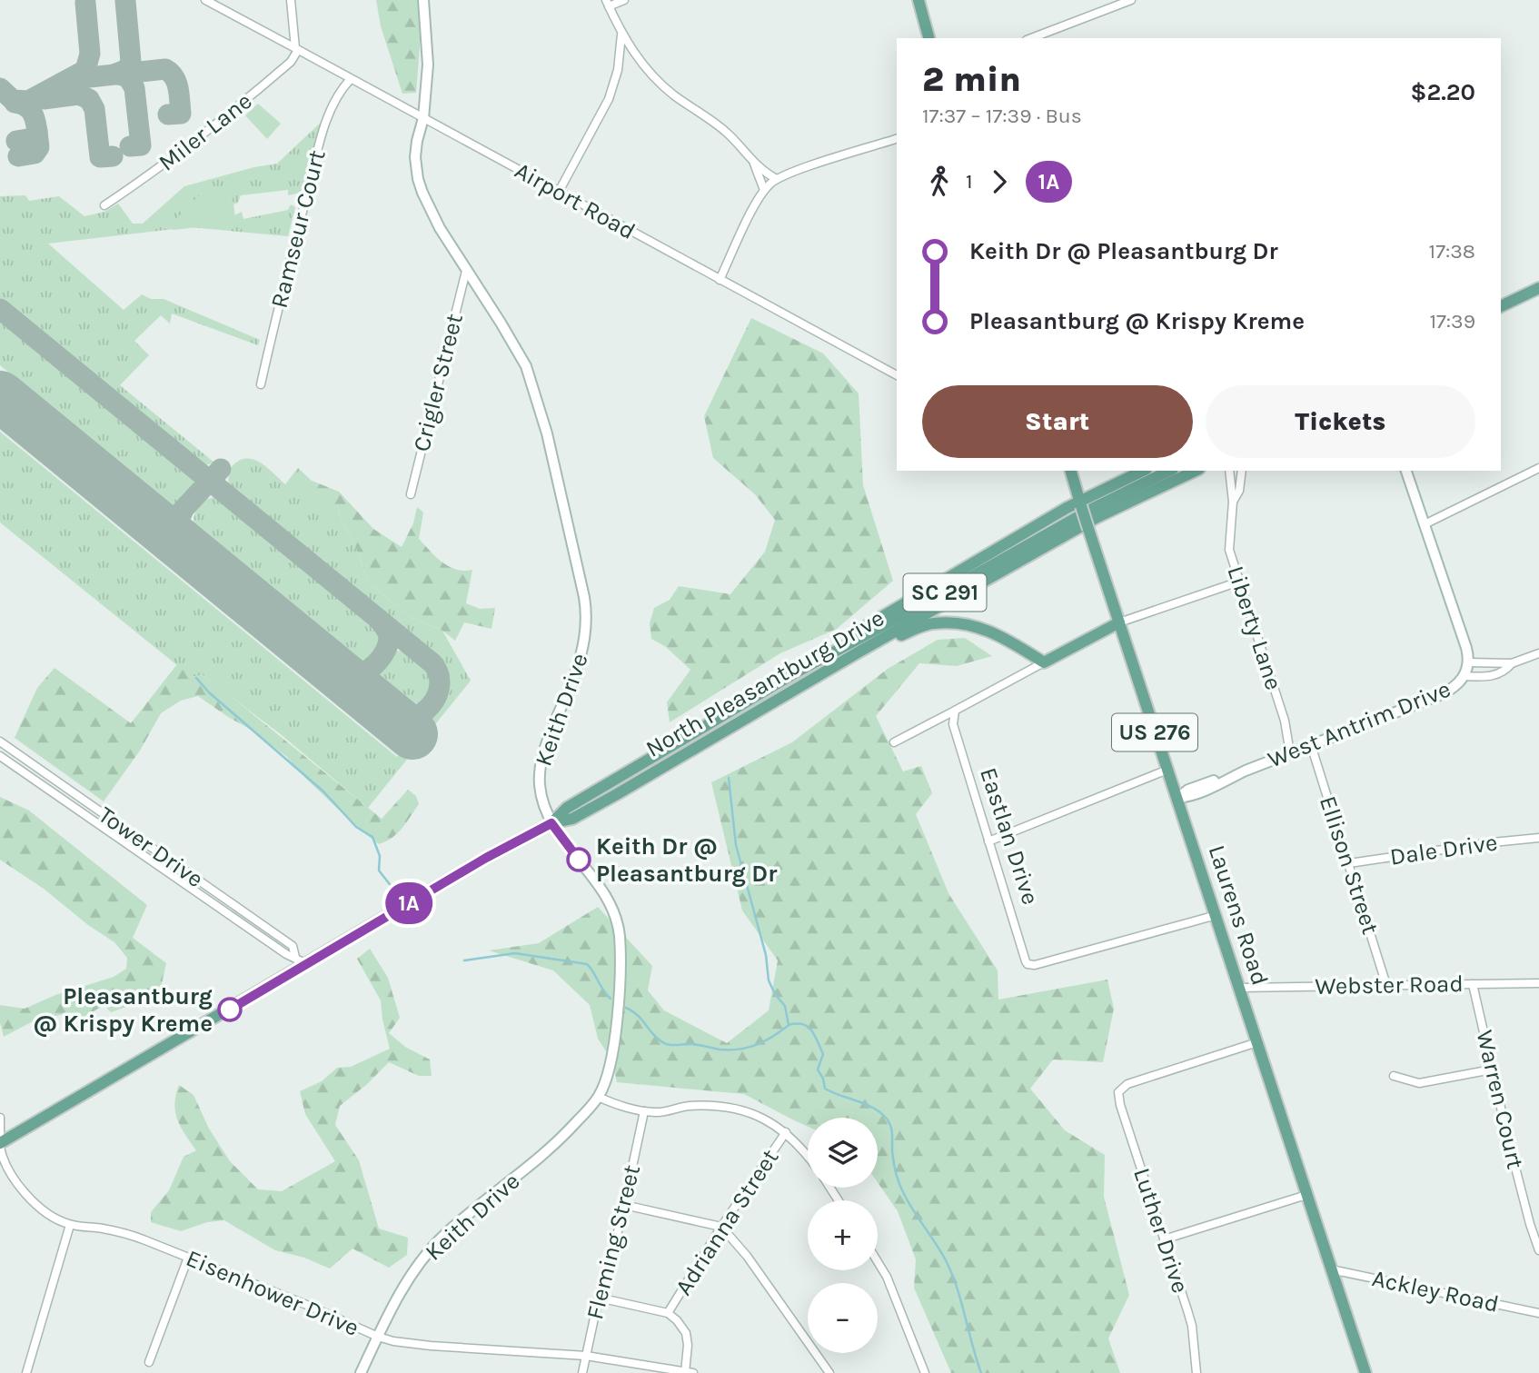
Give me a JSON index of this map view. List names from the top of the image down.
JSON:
{
  "streets": {
    "main road": [
      "SC 291",
      "North Pleasantburg Drive",
      "US 276",
      "Laurens Road"
    ],
    "street": [
      "Miler Lane",
      "Airport Road",
      "Ramseur Court",
      "Crigler Street",
      "Liberty Lane",
      "Keith Drive",
      "West Antrim Drive",
      "Eastlan Drive",
      "Tower Drive",
      "Dale Drive",
      "Ellison Street",
      "Webster Road",
      "Warren Court",
      "Adrianna Street",
      "Luther Drive",
      "Fleming Street",
      "Ackley Road",
      "Eisenhower Drive"
    ]
  },
  "crossings": [
    ["Miler Lane", "Airport Road"],
    ["Airport Road", "Ramseur Court"],
    ["Airport Road", "Keith Drive"],
    ["Crigler Street", "Keith Drive"],
    ["SC 291", "North Pleasantburg Drive"],
    ["SC 291", "Laurens Road"],
    ["Liberty Lane", "West Antrim Drive"],
    ["North Pleasantburg Drive", "Keith Drive"],
    ["North Pleasantburg Drive", "Tower Drive"],
    ["North Pleasantburg Drive", "Laurens Road"],
    ["North Pleasantburg Drive", "Eisenhower Drive"],
    ["Keith Drive", "Eisenhower Drive"],
    ["West Antrim Drive", "Ellison Street"],
    ["West Antrim Drive", "Laurens Road"],
    ["Eastlan Drive", "Laurens Road"],
    ["Dale Drive", "Ellison Street"],
    ["Ellison Street", "Webster Road"],
    ["Laurens Road", "Webster Road"],
    ["Laurens Road", "Luther Drive"],
    ["Laurens Road", "Ackley Road"],
    ["Webster Road", "Warren Court"],
    ["Fleming Street", "Eisenhower Drive"]
  ],
  "places": ["Keith Dr @ Pleasantburg Dr", "Pleasantburg @ Krispy Kreme"],
  "lines": ["bus line 1A"],
  "page": {
    "on_map": "1A",
    "heading": ["2 min", "17:37 – 17:39 · Bus", "$2.20"],
    "legs": ["1", "1A"],
    "list": [
      {
        "name": "Keith Dr @ Pleasantburg Dr",
        "value": "17:38"
      },
      {
        "name": "Pleasantburg @ Krispy Kreme",
        "value": "17:39"
      }
    ],
    "buttons": ["Start", "Tickets"],
    "map_buttons": ["+", "−"]
  }
}
